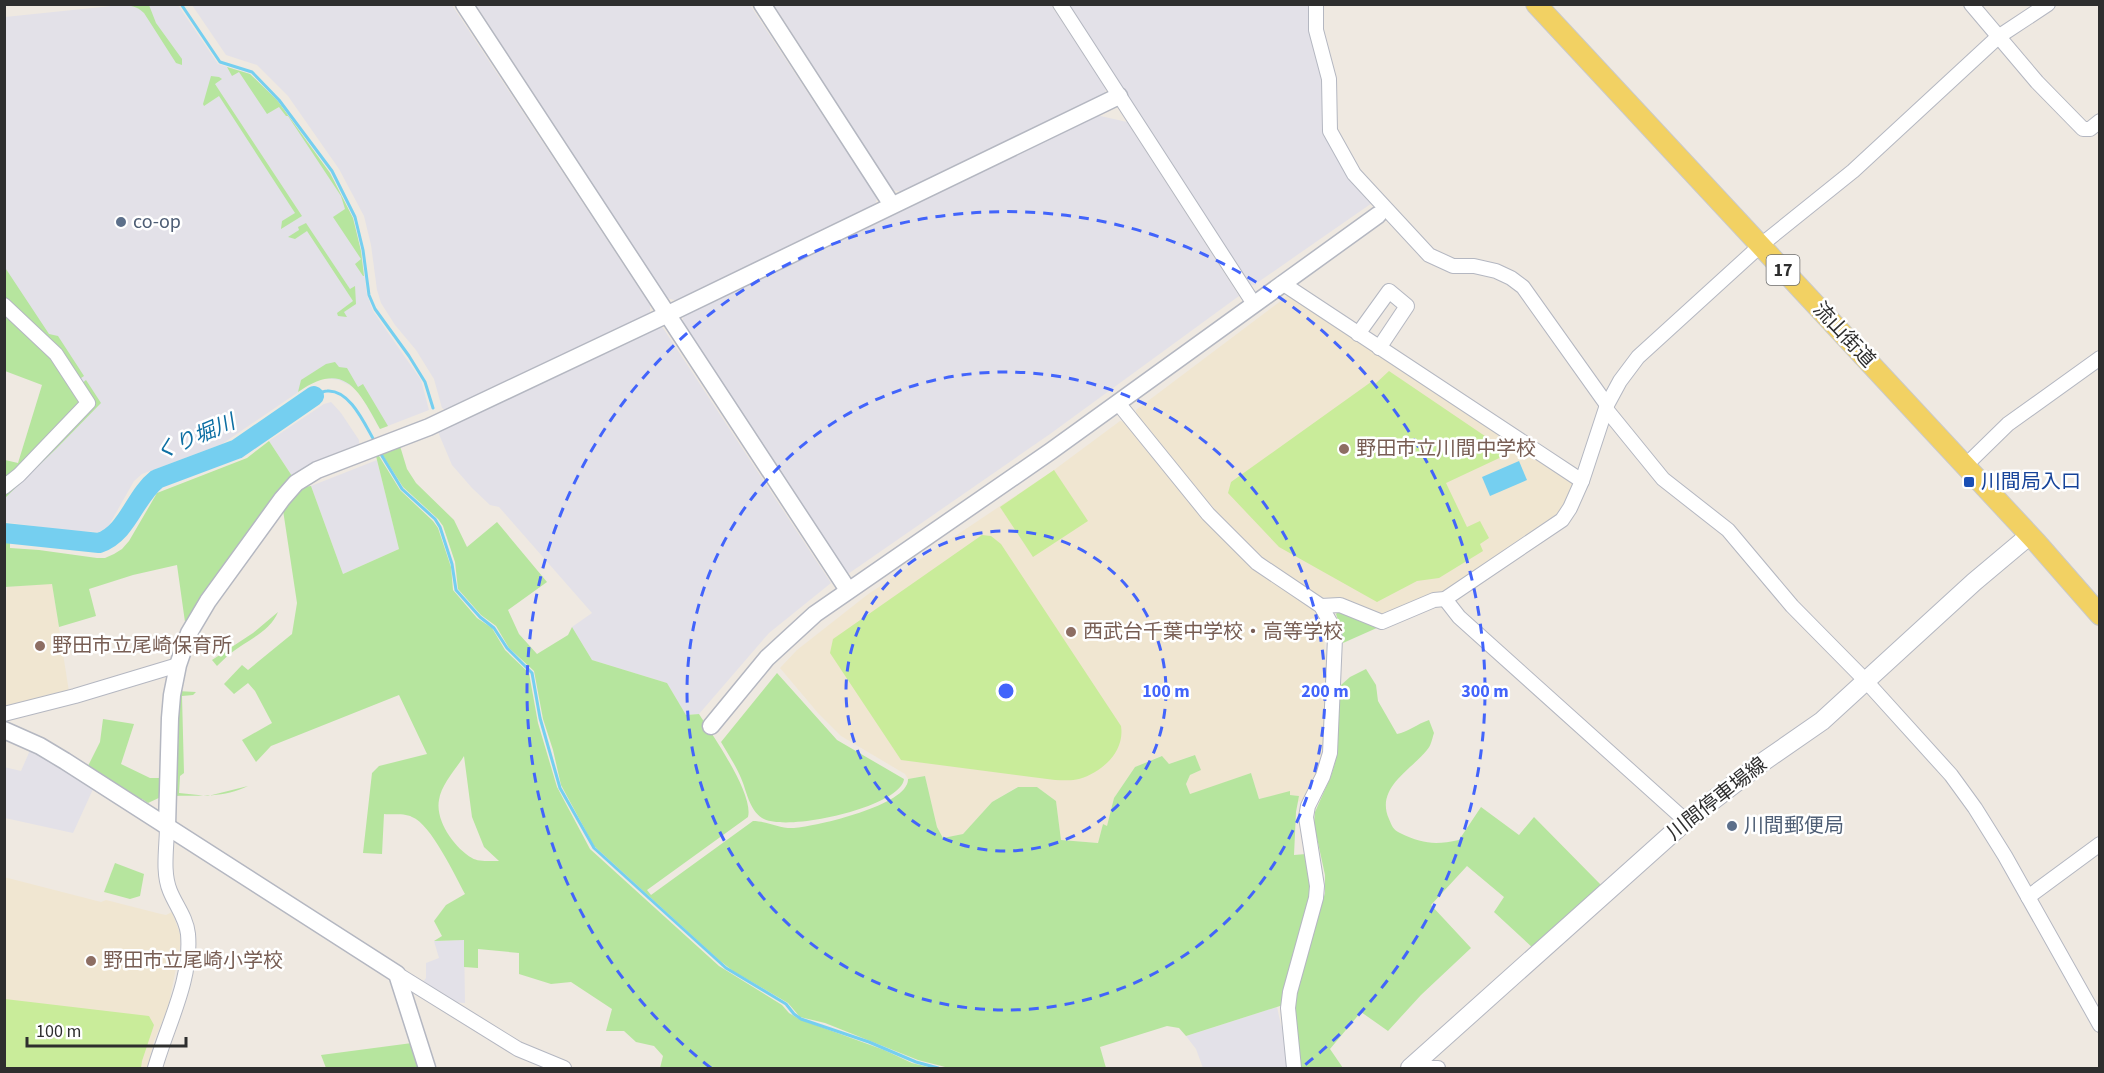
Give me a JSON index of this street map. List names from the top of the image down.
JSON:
{
  "streets": {
    "main road": ["17", "流山街道", "川間停車場線"]
  },
  "crossings": [
    ["流山街道", "川間停車場線"]
  ],
  "water": ["くり堀川"],
  "places": {
    "other": [
      "co-op",
      "野田市立川間中学校",
      "西武台千葉中学校・高等学校",
      "野田市立尾崎保育所",
      "川間郵便局",
      "野田市立尾崎小学校"
    ],
    "transit": ["川間局入口"]
  },
  "scale_bar": "100 m",
  "rings": ["100 m", "200 m", "300 m"]
}
